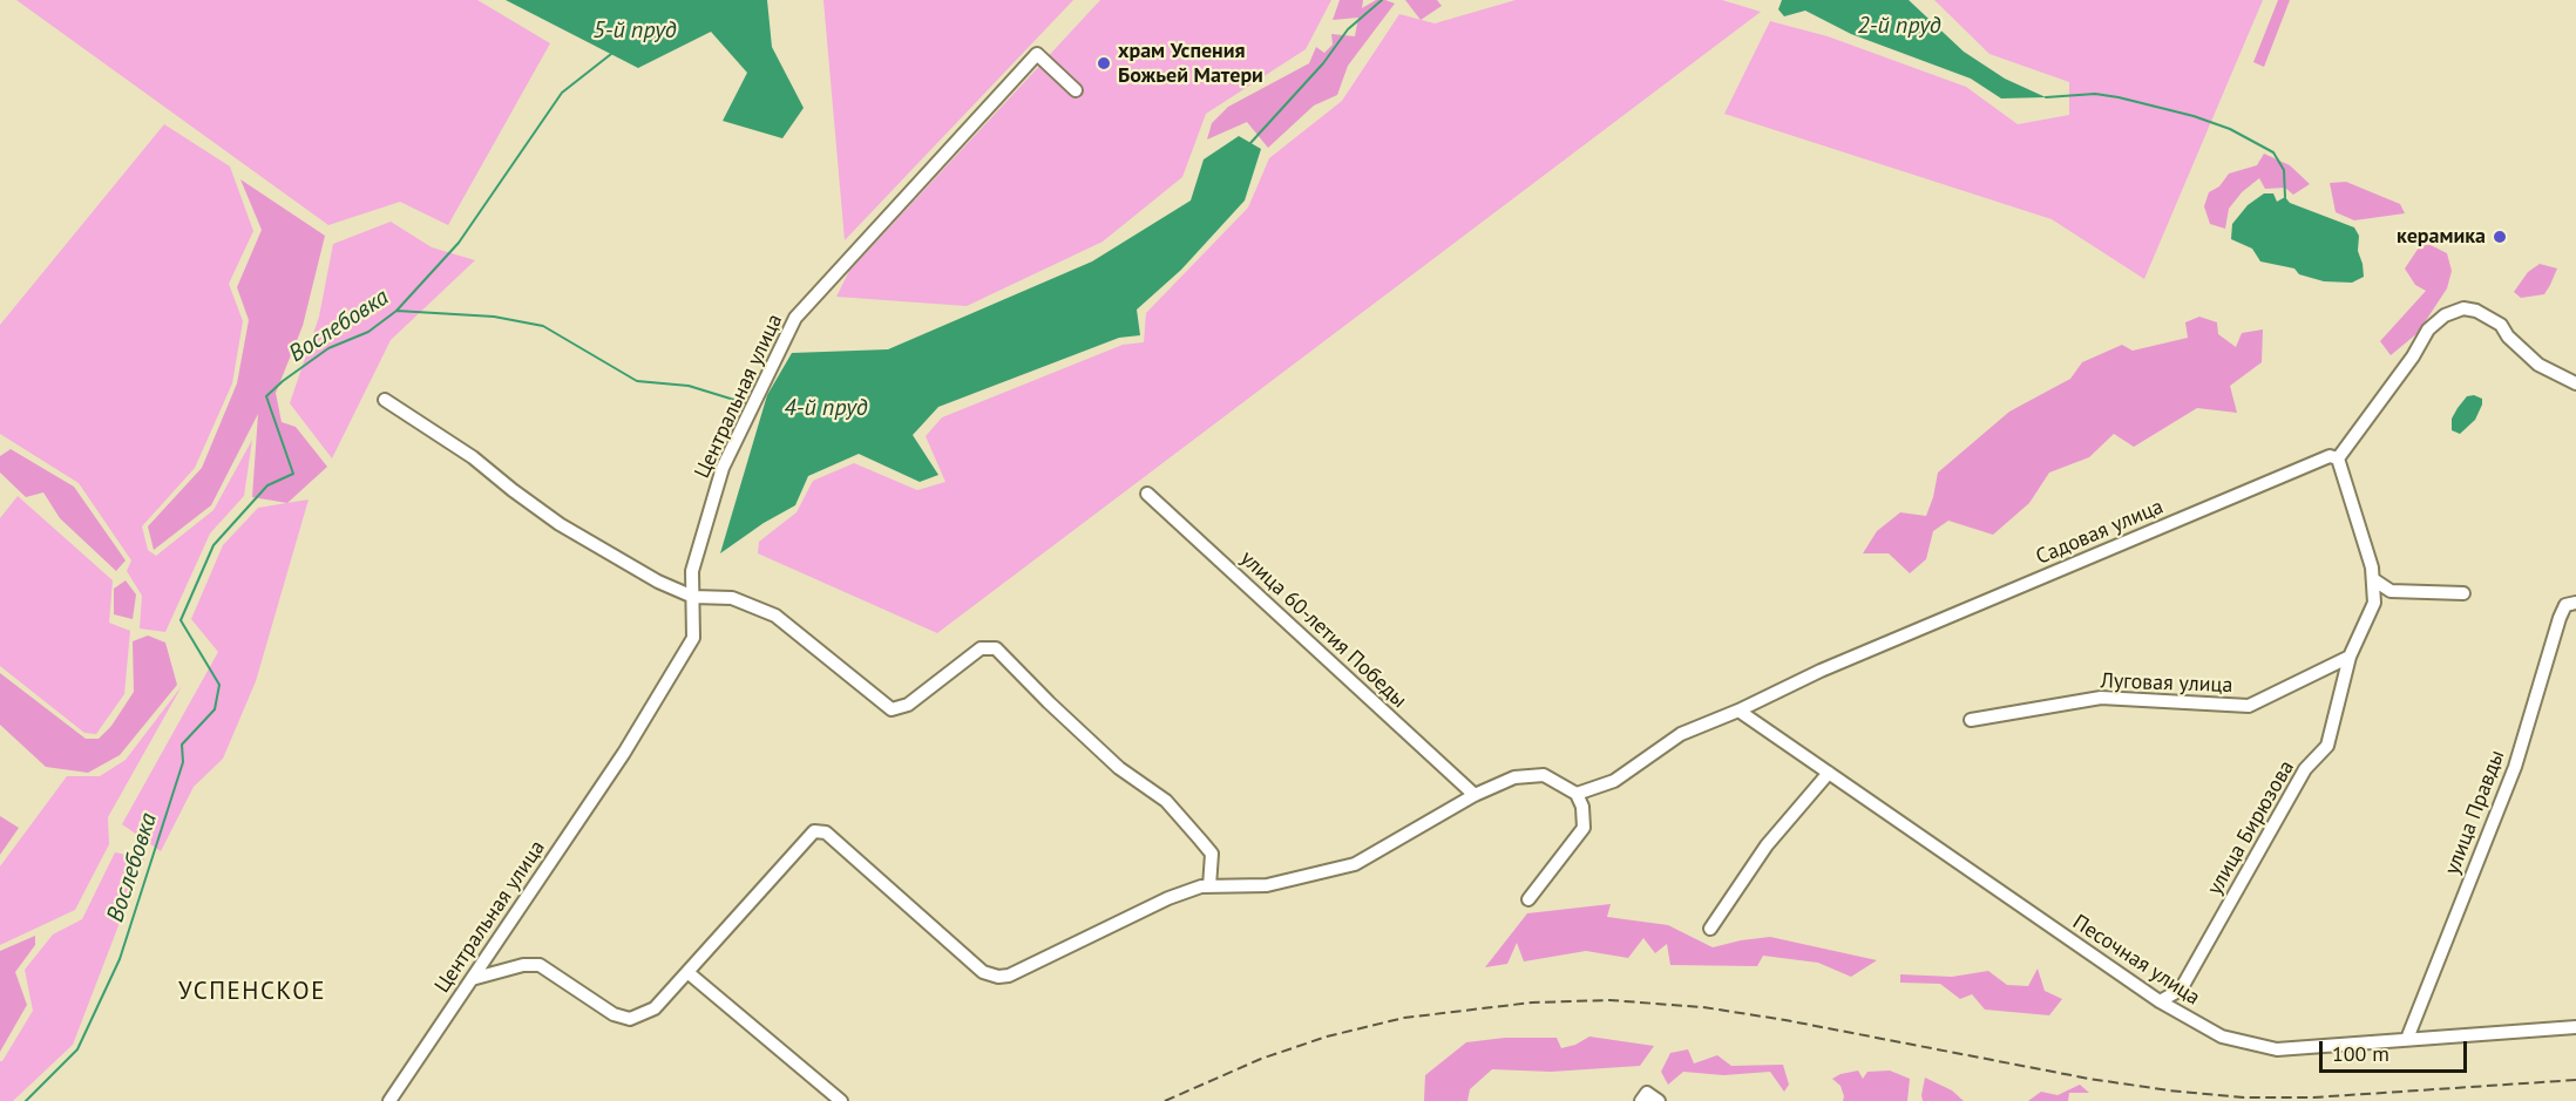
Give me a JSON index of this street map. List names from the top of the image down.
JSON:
{
  "streets": {
    "street": [
      "Центральная улица",
      "Садовая улица",
      "улица 60-летия Победы",
      "Луговая улица",
      "улица Правды",
      "улица Бирюзова",
      "Песочная улица"
    ]
  },
  "crossings": [
    ["Садовая улица", "улица Бирюзова"],
    ["Садовая улица", "Песочная улица"],
    ["Луговая улица", "улица Бирюзова"],
    ["улица Правды", "Песочная улица"],
    ["улица Бирюзова", "Песочная улица"]
  ],
  "districts": ["УСПЕНСКОЕ"],
  "water": [
    "2-й пруд",
    "5-й пруд",
    "Вослебовка",
    "4-й пруд"
  ],
  "places": ["храм Успения Божьей Матери", "керамика"],
  "scale_bar": "100 m"
}
